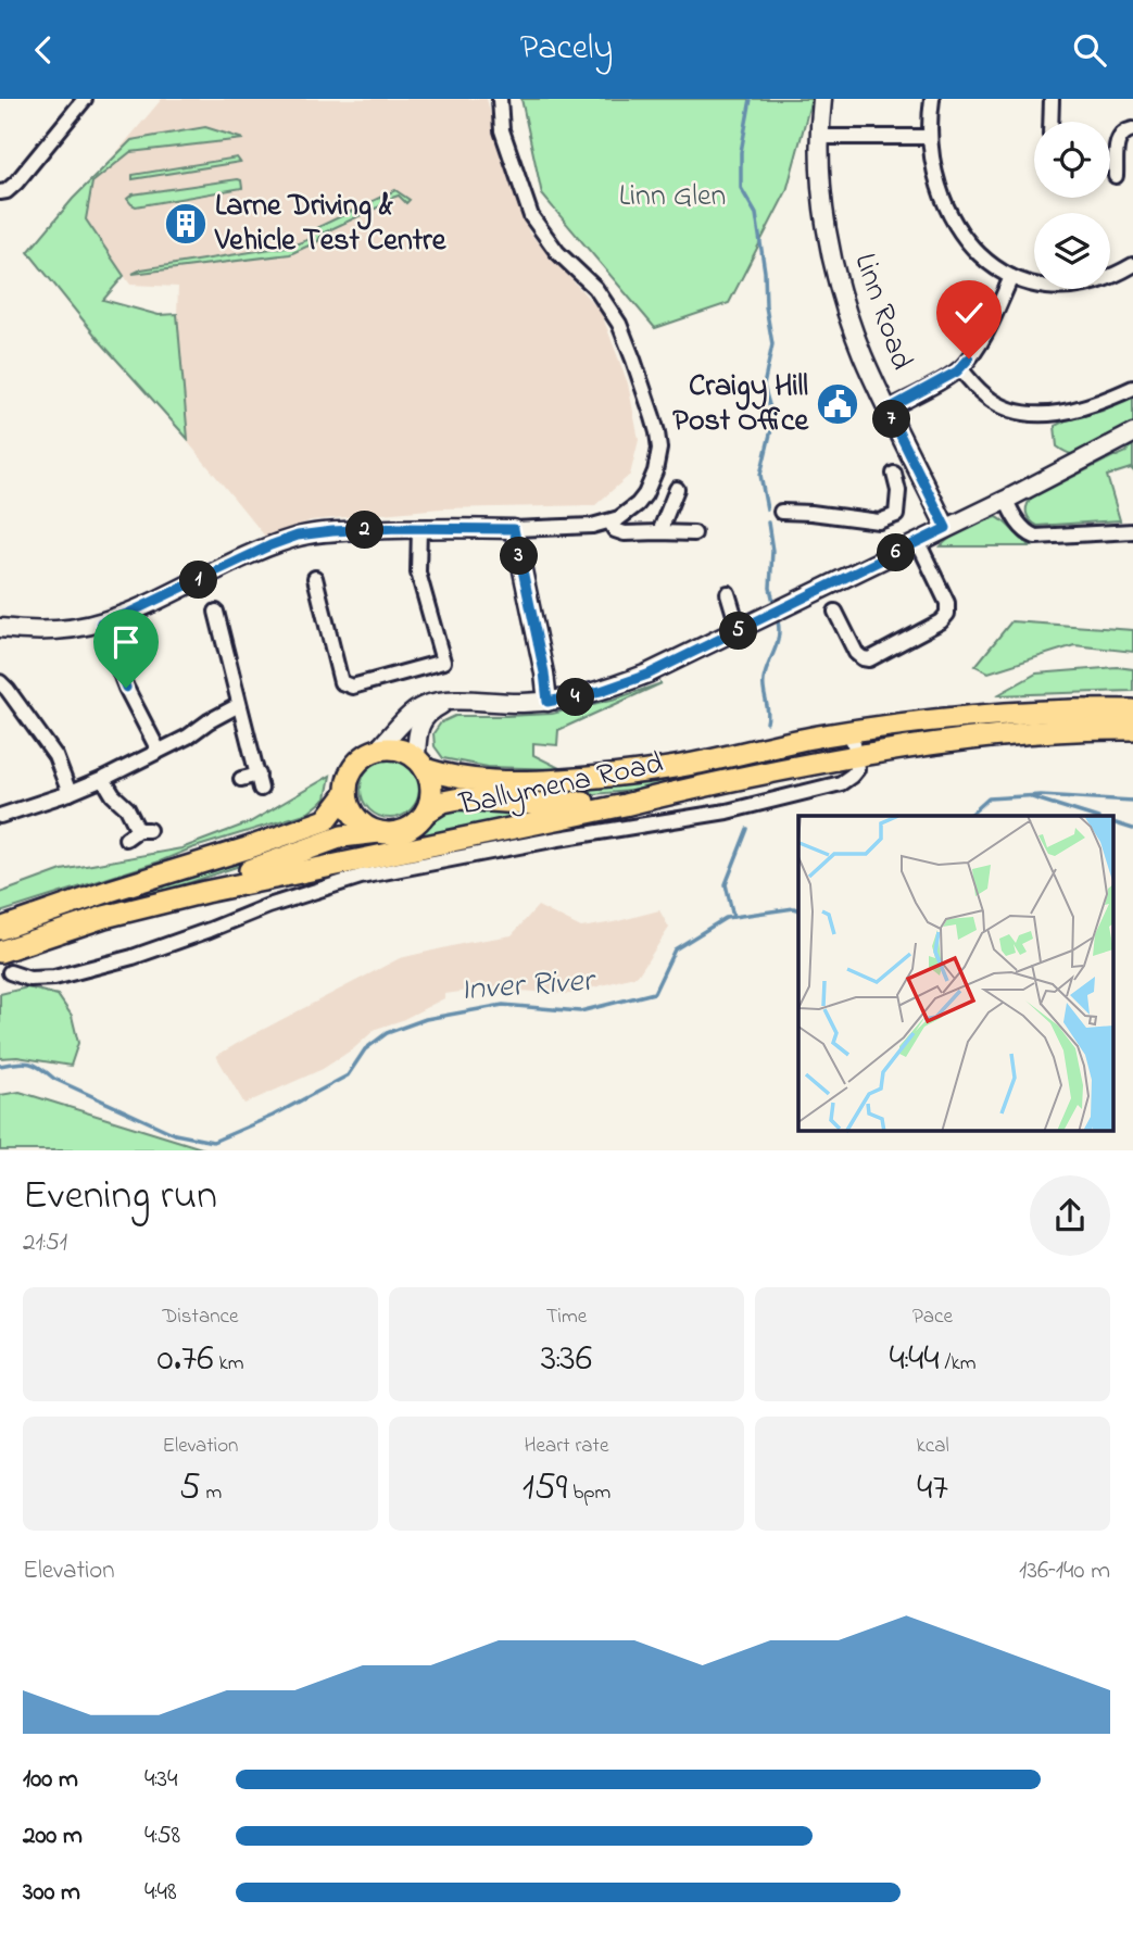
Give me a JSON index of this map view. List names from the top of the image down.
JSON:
{
  "streets": {
    "highway": ["Ballymena Road"],
    "street": ["Linn Road"]
  },
  "water": ["Inver River"],
  "parks": ["Linn Glen"],
  "places": {
    "building": ["Larne Driving & Vehicle Test Centre"],
    "public building": ["Craigy Hill Post Office"]
  },
  "page": {
    "header": "Pacely",
    "pins": [
      "7",
      "2",
      "6",
      "3",
      "1",
      "5",
      "4"
    ],
    "heading": ["Evening run", "21:51"],
    "stats": [
      ["Distance", "0.76 km"],
      ["Time", "3:36"],
      ["Pace", "4:44 /km"],
      ["Elevation", "5 m"],
      ["Heart rate", "159 bpm"],
      ["kcal", "47"]
    ],
    "chart": ["Elevation", "136–140 m"],
    "list": [
      {
        "name": "100 m",
        "note": "4:34"
      },
      {
        "name": "200 m",
        "note": "4:58"
      },
      {
        "name": "300 m",
        "note": "4:48"
      }
    ]
  }
}
